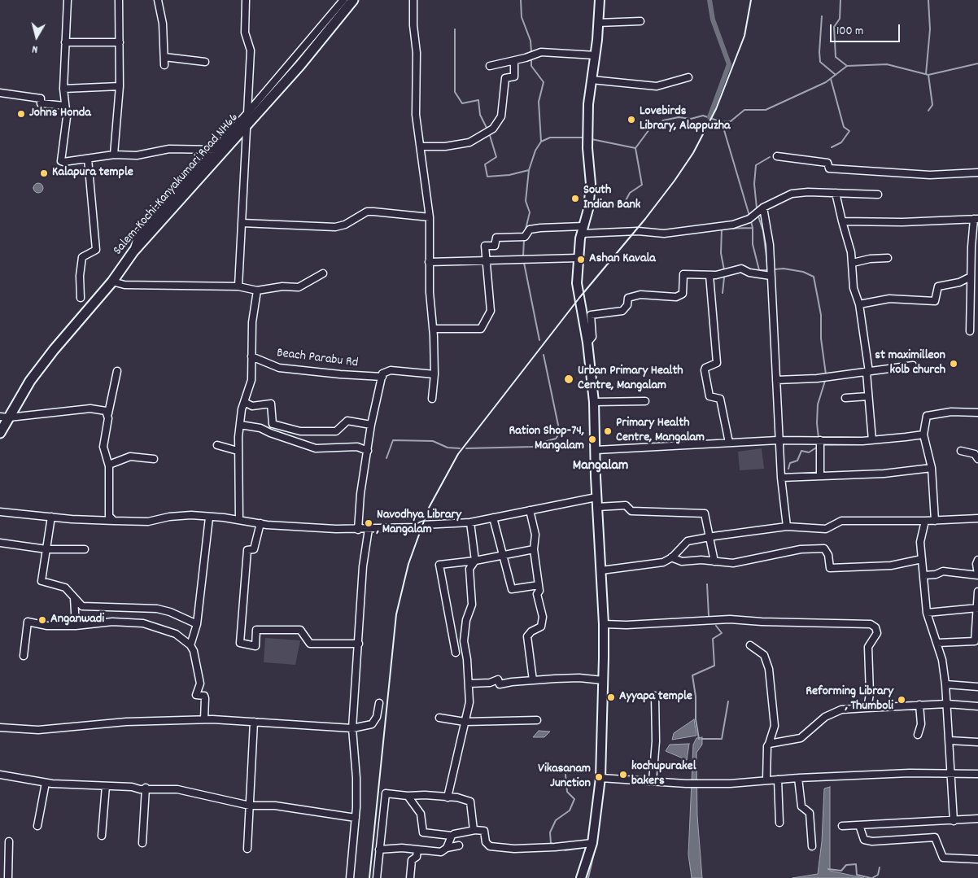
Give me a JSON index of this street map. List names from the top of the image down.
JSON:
{
  "streets": {
    "highway": ["Salem-Kochi-Kanyakumari Road NH66"],
    "street": ["Beach Parabu Rd"]
  },
  "districts": ["Mangalam"],
  "places": [
    "Johns Honda",
    "Lovebirds Library, Alappuzha",
    "Kalapura temple",
    "South Indian Bank",
    "Ashan Kavala",
    "st maximilleon kolb church",
    "Urban Primary Health Centre, Mangalam",
    "Primary Health Centre, Mangalam",
    "Ration Shop-74, Mangalam",
    "Navodhya Library , Mangalam",
    "Anganwadi",
    "Ayyapa temple",
    "Reforming Library , Thumboli",
    "kochupurakel bakers",
    "Vikasanam Junction"
  ],
  "scale_bar": "100 m",
  "north": "bottom"
}
